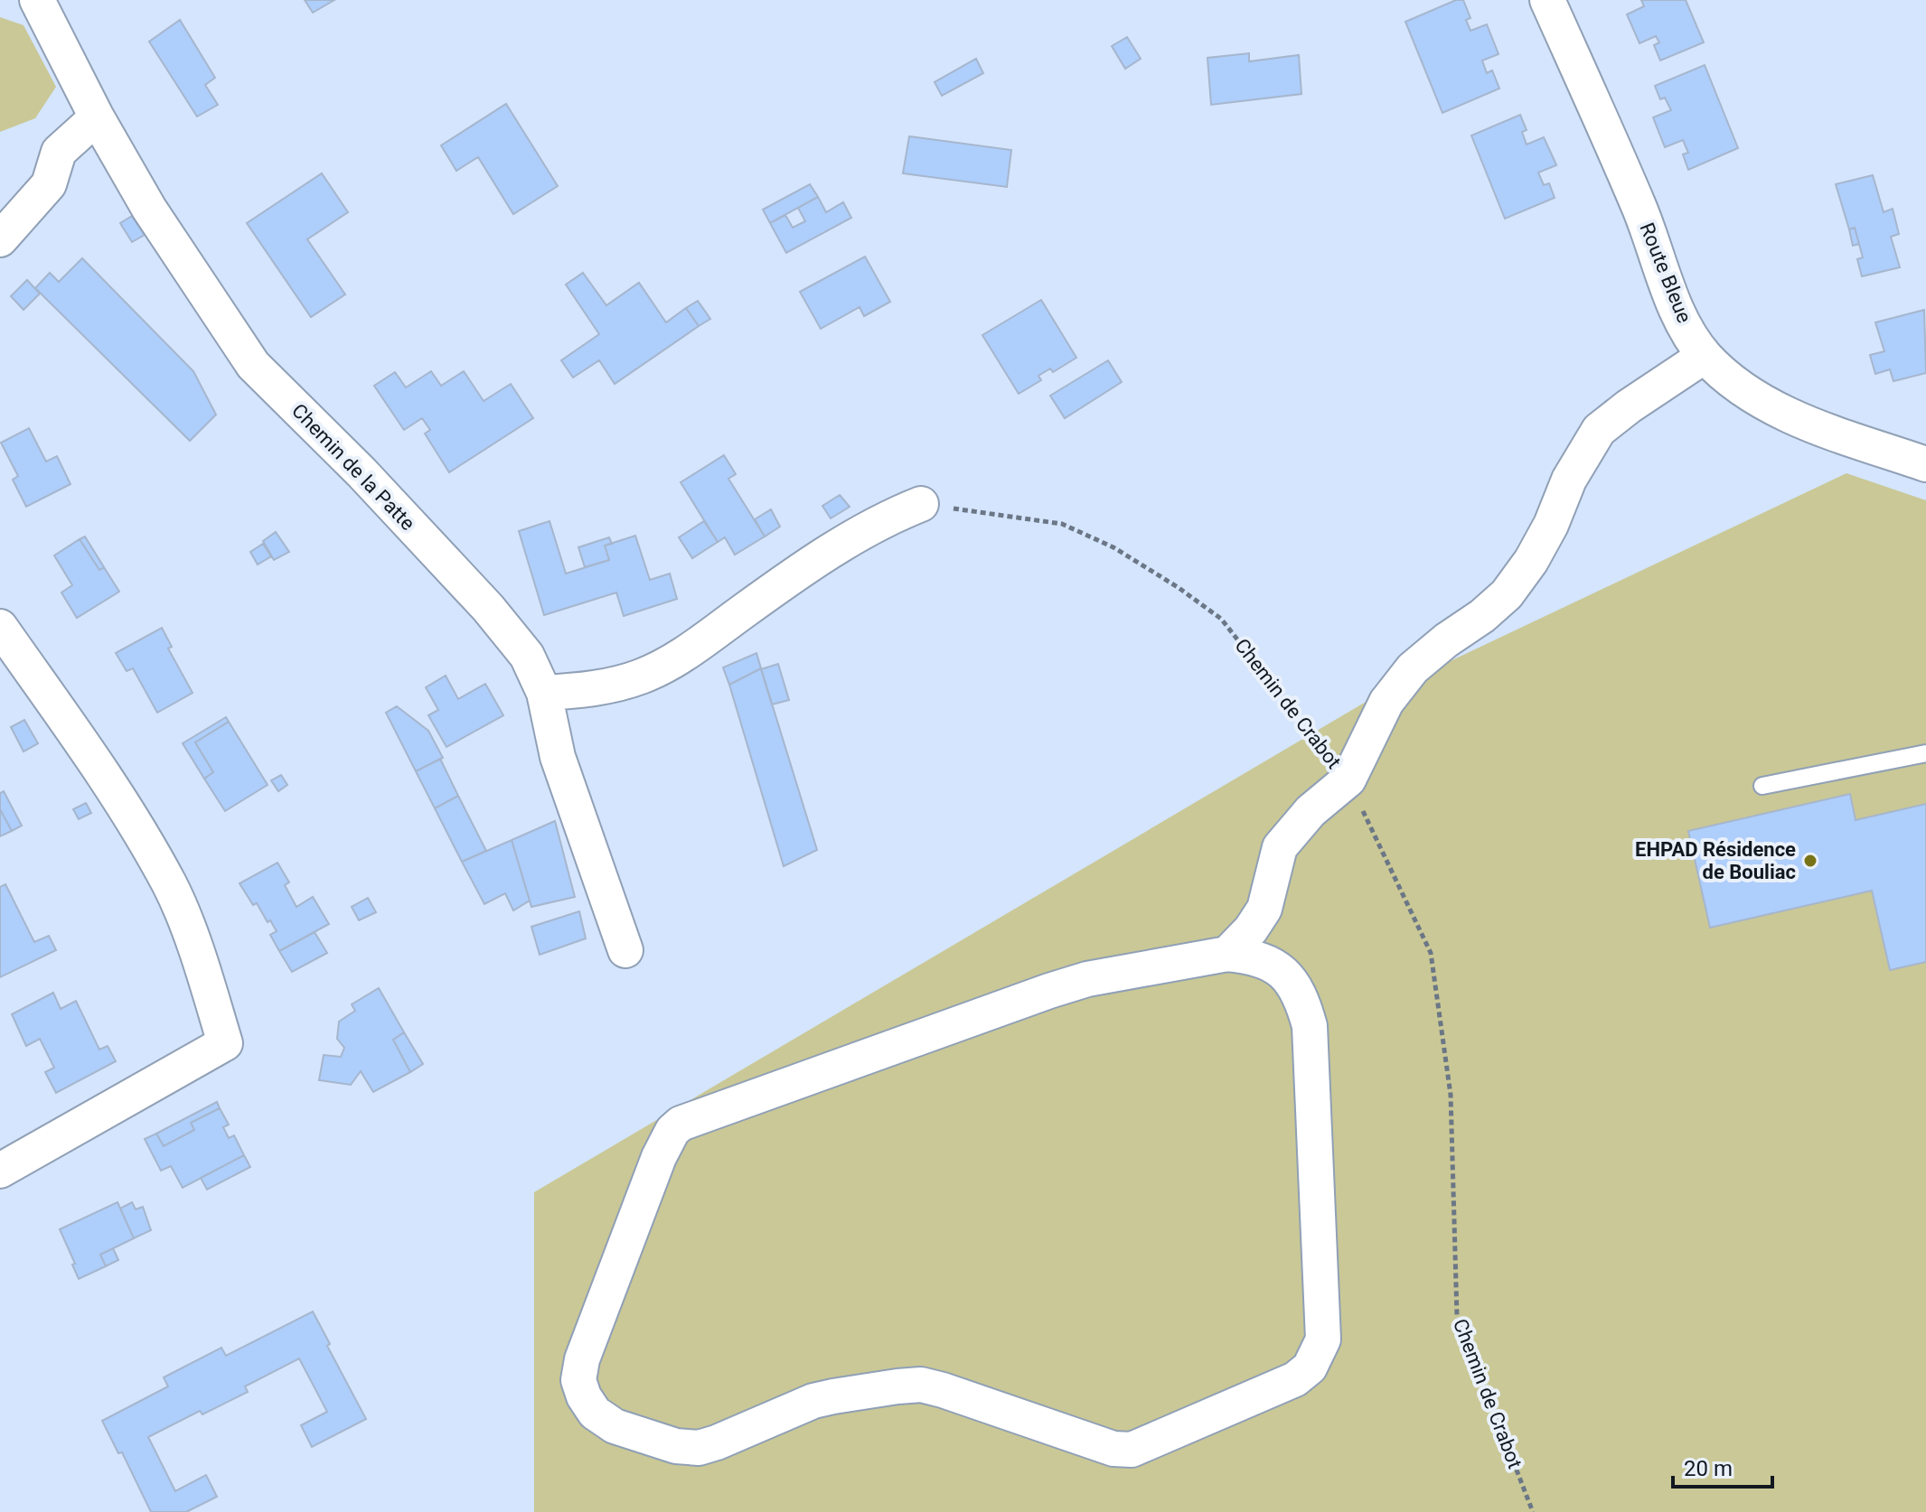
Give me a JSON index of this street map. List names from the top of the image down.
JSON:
{
  "streets": {
    "street": ["Route Bleue", "Chemin de la Patte"],
    "path": ["Chemin de Crabot"]
  },
  "places": ["EHPAD Résidence de Bouliac"],
  "scale_bar": "20 m"
}
